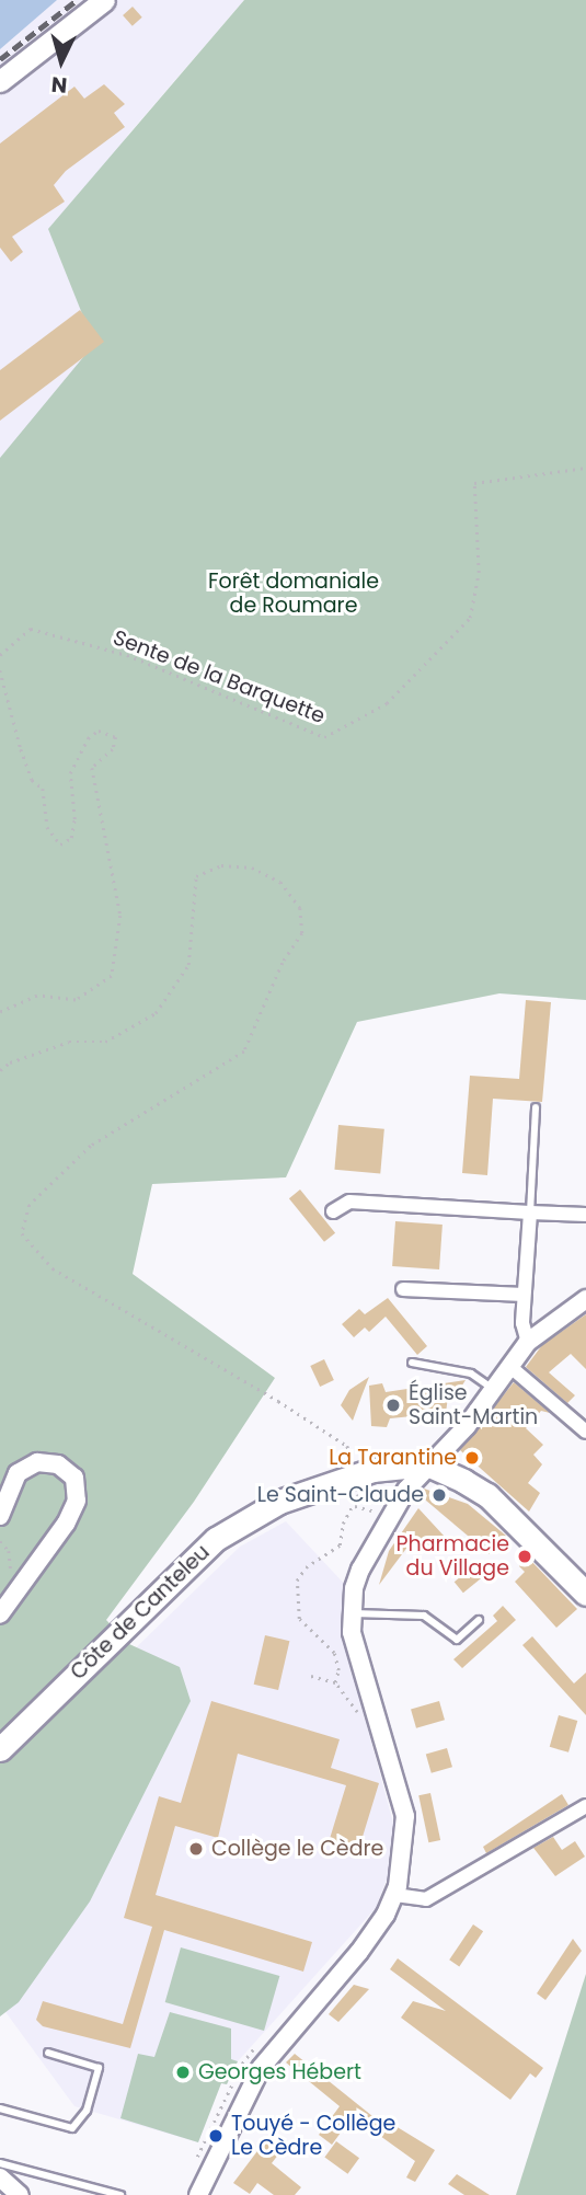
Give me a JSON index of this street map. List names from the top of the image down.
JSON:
{
  "streets": {
    "main road": ["Côte de Canteleu"],
    "path": ["Sente de la Barquette"]
  },
  "parks": ["Forêt domaniale de Roumare"],
  "places": [
    "Église Saint-Martin",
    "La Tarantine",
    "Le Saint-Claude",
    "Pharmacie du Village",
    "Collège le Cèdre",
    "Georges Hébert",
    "Touyé - Collège Le Cèdre"
  ],
  "north": "bottom"
}
